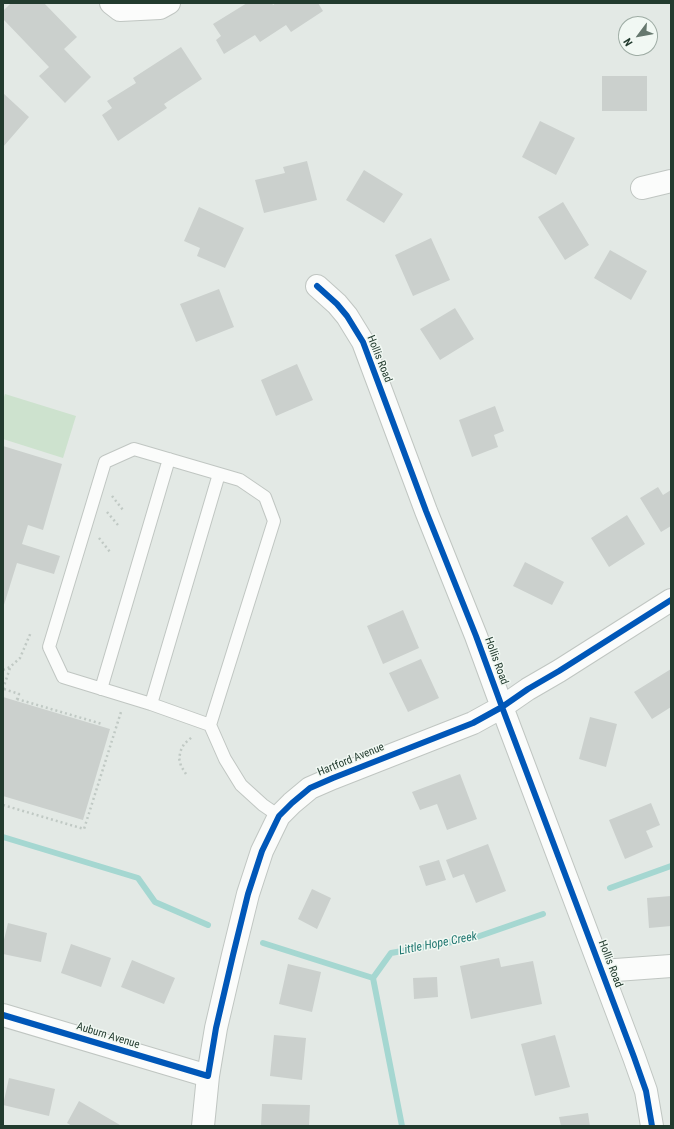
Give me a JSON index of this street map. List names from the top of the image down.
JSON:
{
  "streets": {
    "street": ["Hollis Road", "Hartford Avenue", "Auburn Avenue"]
  },
  "crossings": [
    ["Hollis Road", "Hartford Avenue"],
    ["Hartford Avenue", "Auburn Avenue"]
  ],
  "water": ["Little Hope Creek"],
  "north": "bottom left"
}
